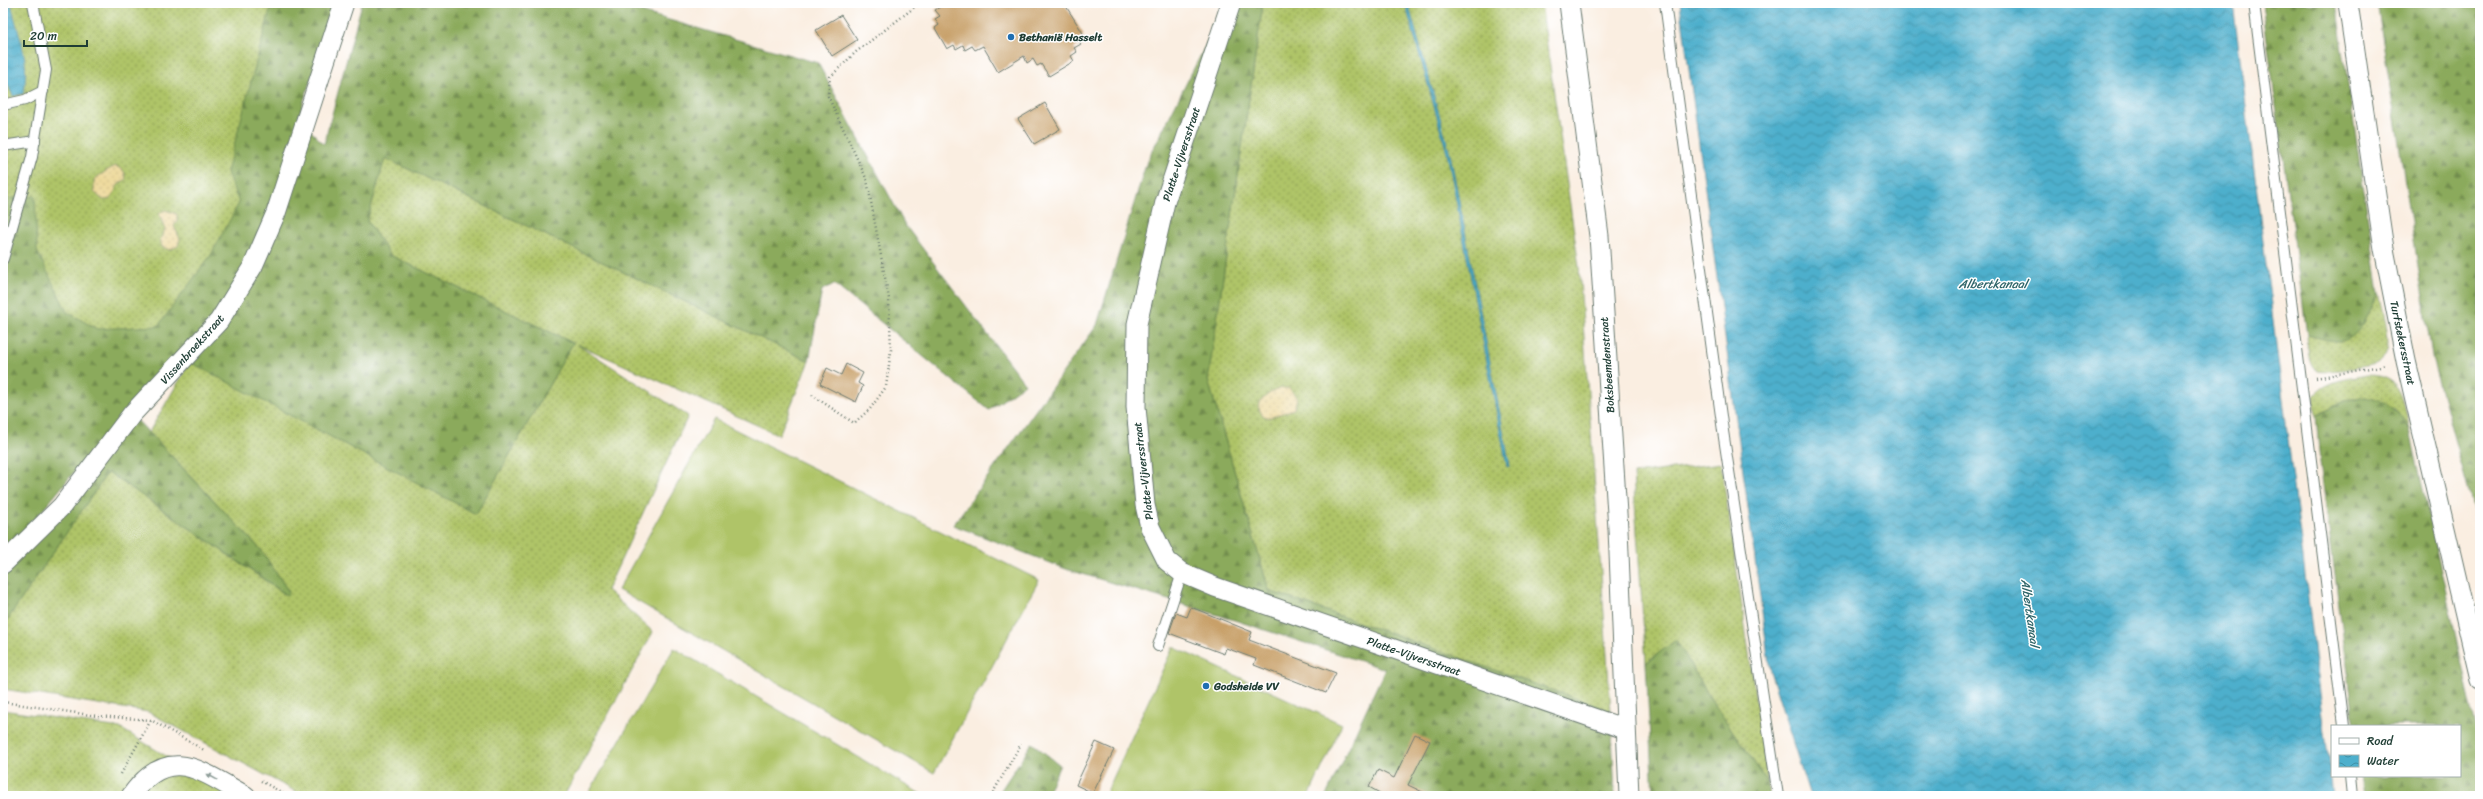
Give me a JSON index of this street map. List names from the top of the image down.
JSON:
{
  "streets": {
    "street": [
      "Platte-Vijversstraat",
      "Turfstekersstraat",
      "Vissenbroekstraat",
      "Boksbeemdenstraat"
    ]
  },
  "crossings": [
    ["Platte-Vijversstraat", "Boksbeemdenstraat"]
  ],
  "water": ["Albertkanaal"],
  "places": ["Bethanië Hasselt", "Godsheide VV"],
  "legend": ["Road", "Water"],
  "scale_bar": "20 m"
}
